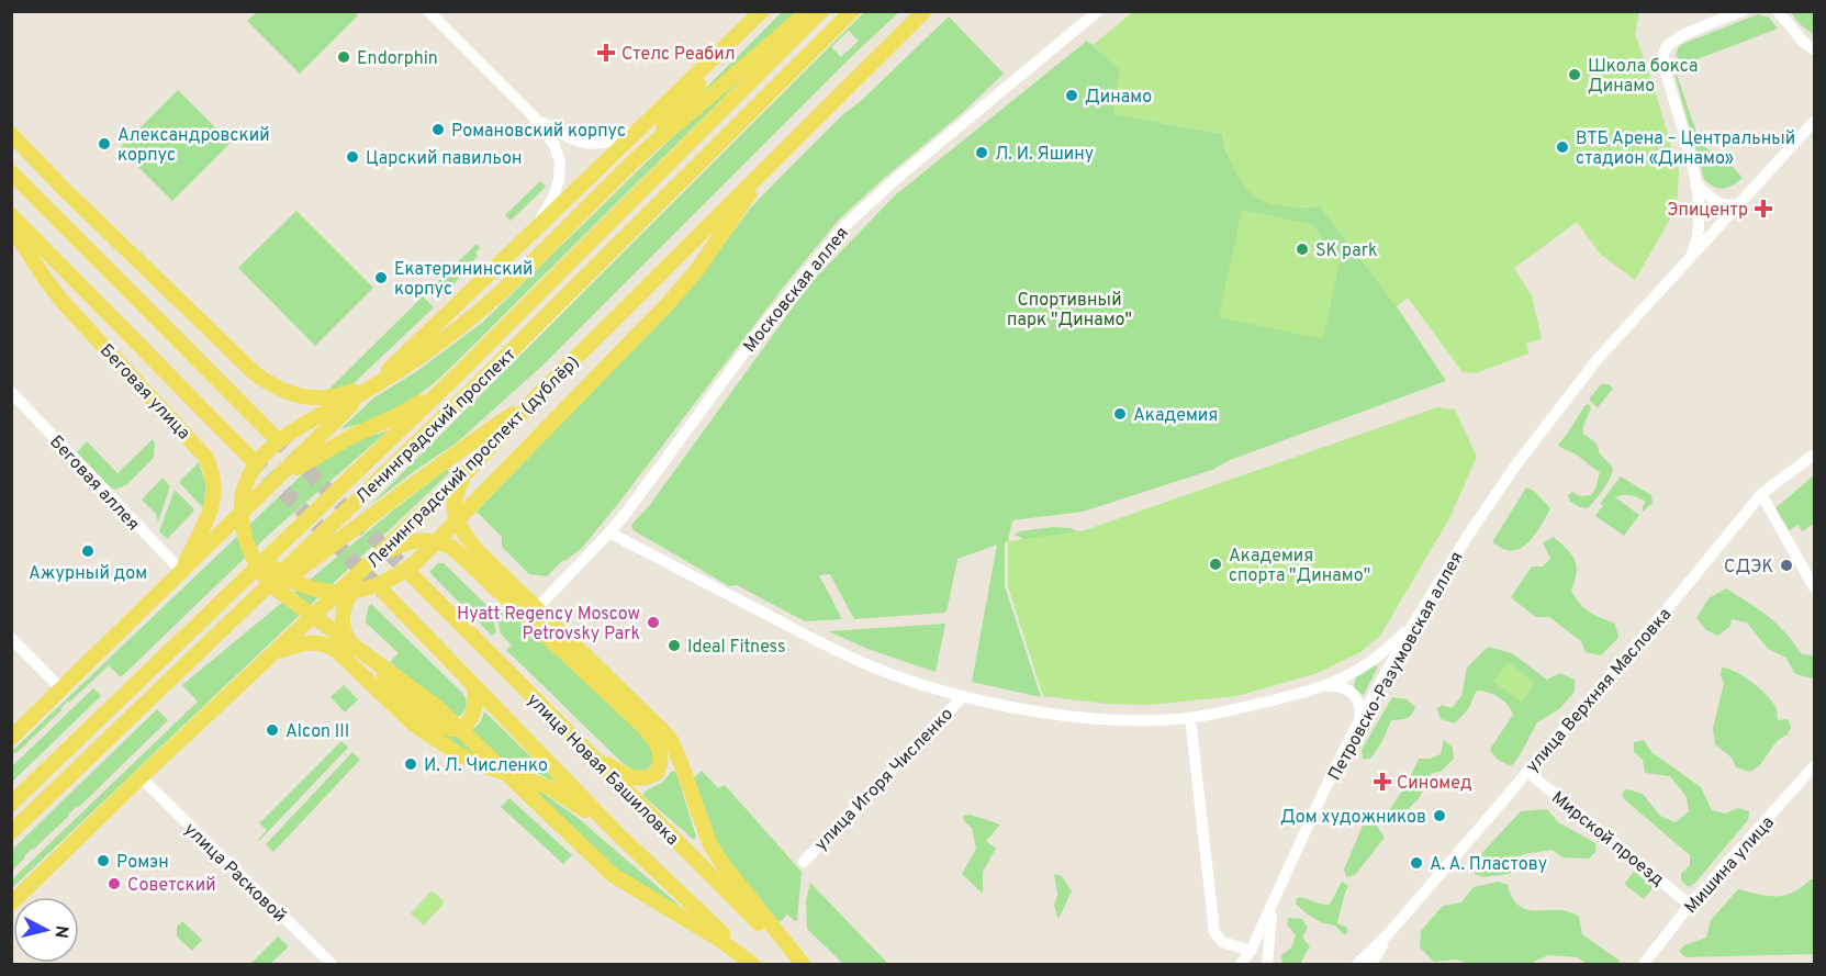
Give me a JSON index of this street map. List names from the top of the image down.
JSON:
{
  "streets": {
    "main road": [
      "Беговая улица",
      "Ленинградский проспект",
      "Ленинградский проспект (дублёр)",
      "улица Новая Башиловка"
    ],
    "street": [
      "Московская аллея",
      "Беговая аллея",
      "Петровско-Разумовская аллея",
      "улица Верхняя Масловка",
      "улица Игоря Численко",
      "Мирской проезд",
      "Мишина улица",
      "улица Расковой"
    ]
  },
  "crossings": [
    ["Беговая улица", "Беговая аллея"],
    ["Ленинградский проспект (дублёр)", "улица Расковой"],
    ["улица Верхняя Масловка", "Мирской проезд"],
    ["Мирской проезд", "Мишина улица"]
  ],
  "parks": ["Спортивный парк \"Динамо\""],
  "places": {
    "health": ["Стелс Реабил", "Эпицентр", "Синомед"],
    "other": [
      "Endorphin",
      "Школа бокса Динамо",
      "Динамо",
      "Романовский корпус",
      "Александровский корпус",
      "ВТБ Арена – Центральный стадион «Динамо»",
      "Л. И. Яшину",
      "Царский павильон",
      "SK park",
      "Екатерининский корпус",
      "Академия",
      "Ажурный дом",
      "Академия спорта \"Динамо\"",
      "СДЭК",
      "Hyatt Regency Moscow Petrovsky Park",
      "Ideal Fitness",
      "Alcon III",
      "И. Л. Численко",
      "Дом художников",
      "Ромэн",
      "А. А. Пластову",
      "Советский"
    ]
  },
  "north": "right"
}
